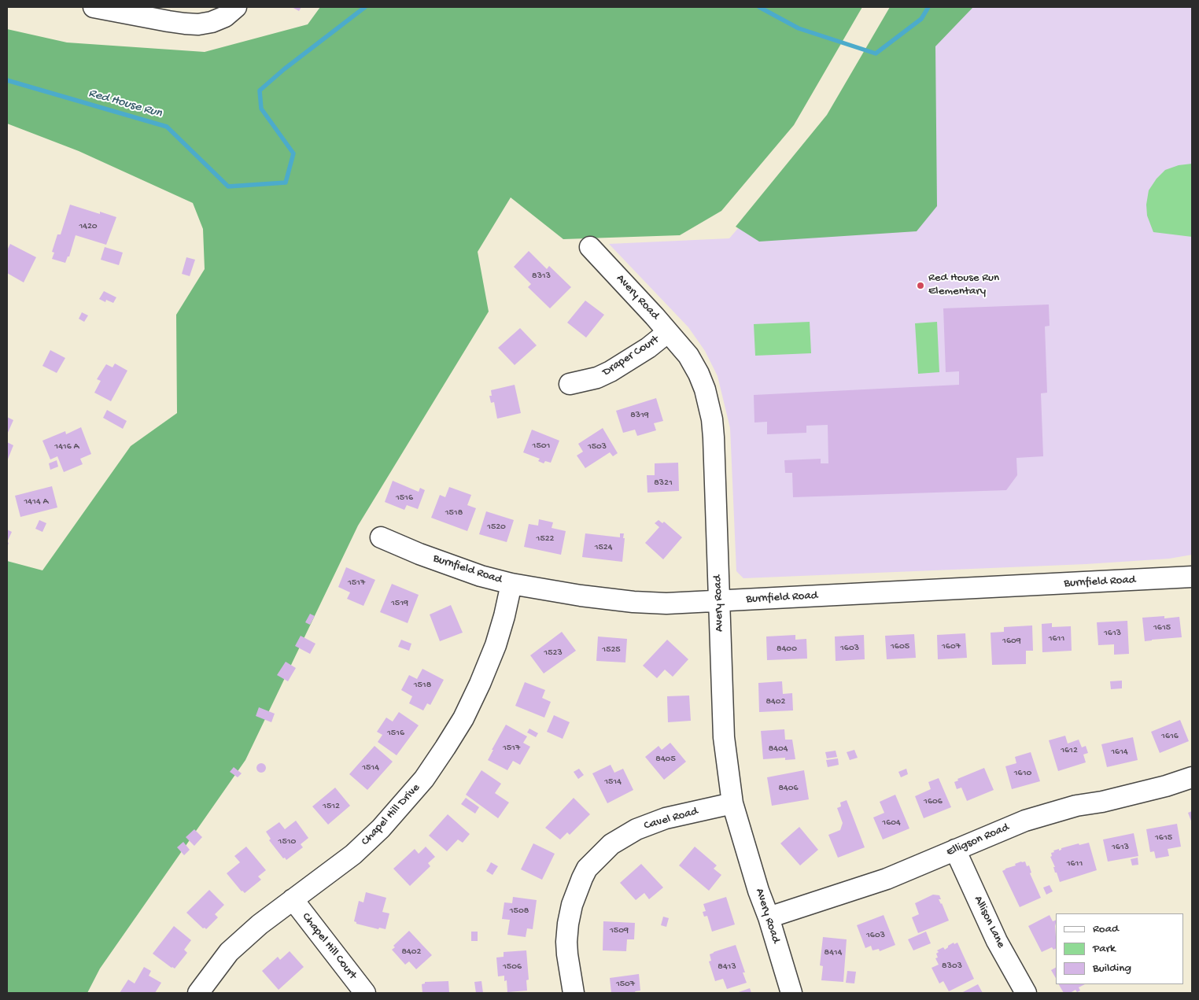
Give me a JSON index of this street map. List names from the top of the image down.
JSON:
{
  "streets": {
    "street": [
      "Avery Road",
      "Draper Court",
      "Burnfield Road",
      "Chapel Hill Drive",
      "Cavel Road",
      "Elligson Road",
      "Allison Lane",
      "Chapel Hill Court"
    ]
  },
  "crossings": [
    ["Avery Road", "Draper Court"],
    ["Avery Road", "Burnfield Road"],
    ["Avery Road", "Cavel Road"],
    ["Avery Road", "Elligson Road"],
    ["Burnfield Road", "Chapel Hill Drive"],
    ["Chapel Hill Drive", "Chapel Hill Court"],
    ["Elligson Road", "Allison Lane"]
  ],
  "water": ["Red House Run"],
  "places": ["Red House Run Elementary"],
  "house_numbers": [
    "1420",
    "8313",
    "8319",
    "1501",
    "1416 A",
    "1503",
    "8321",
    "1516",
    "1414 A",
    "1518",
    "1520",
    "1522",
    "1524",
    "1517",
    "1519",
    "1615",
    "1613",
    "1611",
    "1609",
    "1605",
    "1607",
    "1603",
    "8400",
    "1525",
    "1523",
    "1518",
    "8402",
    "1516",
    "1616",
    "1517",
    "8404",
    "1612",
    "1614",
    "8405",
    "1514",
    "1610",
    "1514",
    "8406",
    "1606",
    "1512",
    "1604",
    "1615",
    "1510",
    "1613",
    "1611",
    "1508",
    "1509",
    "1603",
    "8402",
    "8414",
    "8303",
    "1506",
    "8413",
    "1507"
  ],
  "legend": ["Road", "Park", "Building"]
}
